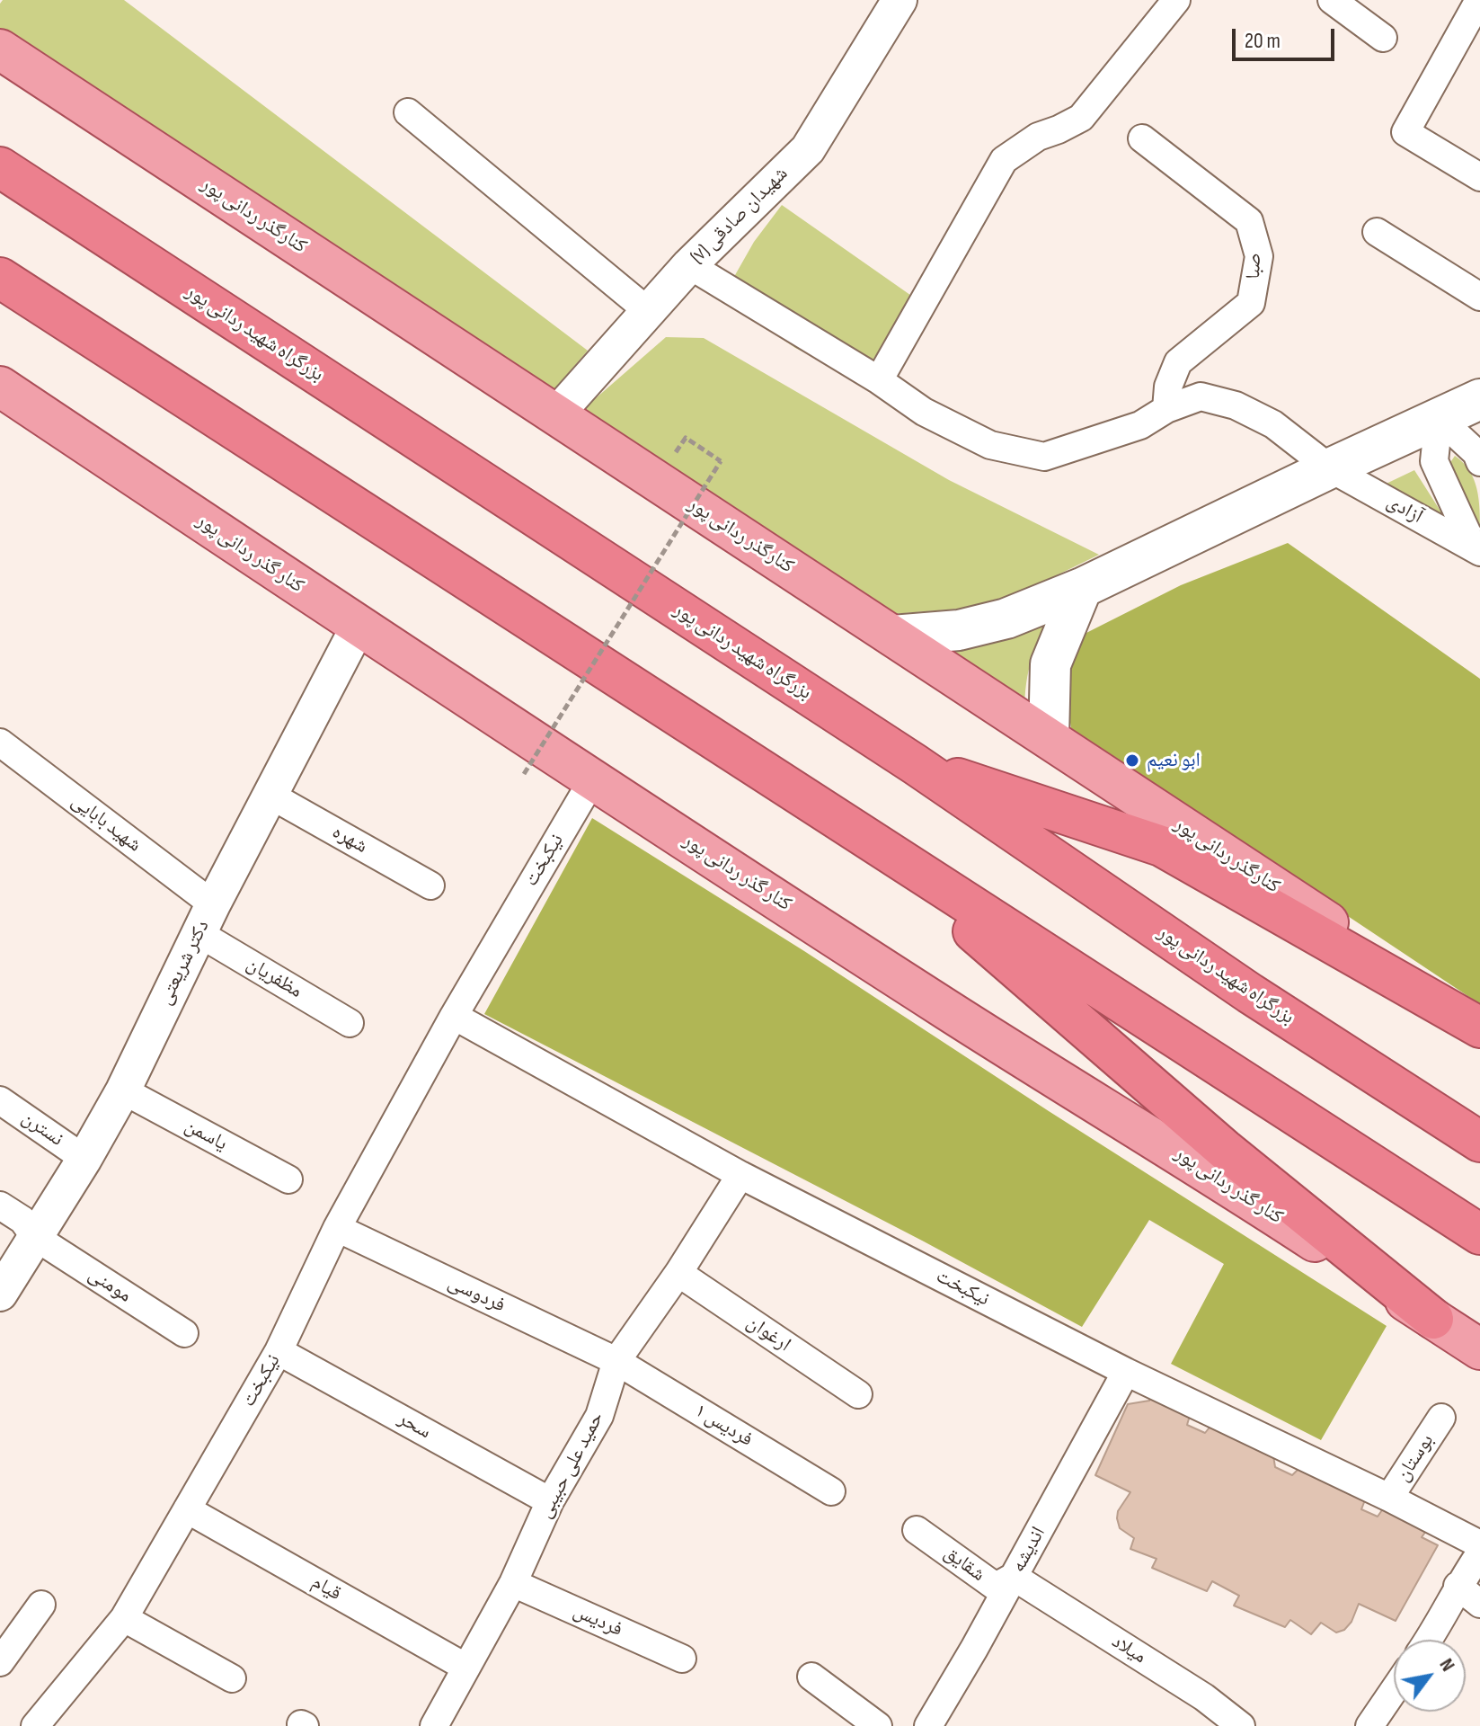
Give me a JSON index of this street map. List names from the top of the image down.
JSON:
{
  "streets": {
    "highway": ["بزرگراه شهید ردانی پور"],
    "main road": ["کنارگذر ردانی پور", "کنار گذر ردانی پور"],
    "street": [
      "شهیدان صادقی (۷)",
      "صبا",
      "آزادی",
      "شهید بابایی",
      "شهره",
      "نیکبخت",
      "دکتر شریعتی",
      "مظفریان",
      "نسترن",
      "یاسمن",
      "مومنی",
      "فردوسی",
      "ارغوان",
      "سحر",
      "فردیس ۱",
      "بوستان",
      "حمید علی حبیبی",
      "اندیشه",
      "شقایق",
      "قیام",
      "فردیس",
      "میلاد"
    ]
  },
  "crossings": [
    ["کنارگذر ردانی پور", "شهیدان صادقی (۷)"],
    ["شهیدان صادقی (۷)", "آزادی"],
    ["صبا", "آزادی"],
    ["کنار گذر ردانی پور", "نیکبخت"],
    ["کنار گذر ردانی پور", "دکتر شریعتی"],
    ["شهید بابایی", "دکتر شریعتی"],
    ["شهید بابایی", "مظفریان"],
    ["شهره", "دکتر شریعتی"],
    ["نیکبخت", "فردوسی"],
    ["نیکبخت", "سحر"],
    ["نیکبخت", "بوستان"],
    ["نیکبخت", "حمید علی حبیبی"],
    ["نیکبخت", "اندیشه"],
    ["نیکبخت", "قیام"],
    ["دکتر شریعتی", "مظفریان"],
    ["دکتر شریعتی", "نسترن"],
    ["دکتر شریعتی", "یاسمن"],
    ["دکتر شریعتی", "مومنی"],
    ["فردوسی", "فردیس ۱"],
    ["فردوسی", "حمید علی حبیبی"],
    ["ارغوان", "حمید علی حبیبی"],
    ["سحر", "حمید علی حبیبی"],
    ["فردیس ۱", "حمید علی حبیبی"],
    ["حمید علی حبیبی", "قیام"],
    ["حمید علی حبیبی", "فردیس"],
    ["اندیشه", "شقایق"],
    ["اندیشه", "میلاد"],
    ["شقایق", "میلاد"]
  ],
  "places": ["ابو نعیم"],
  "scale_bar": "20 m",
  "north": "top right"
}
